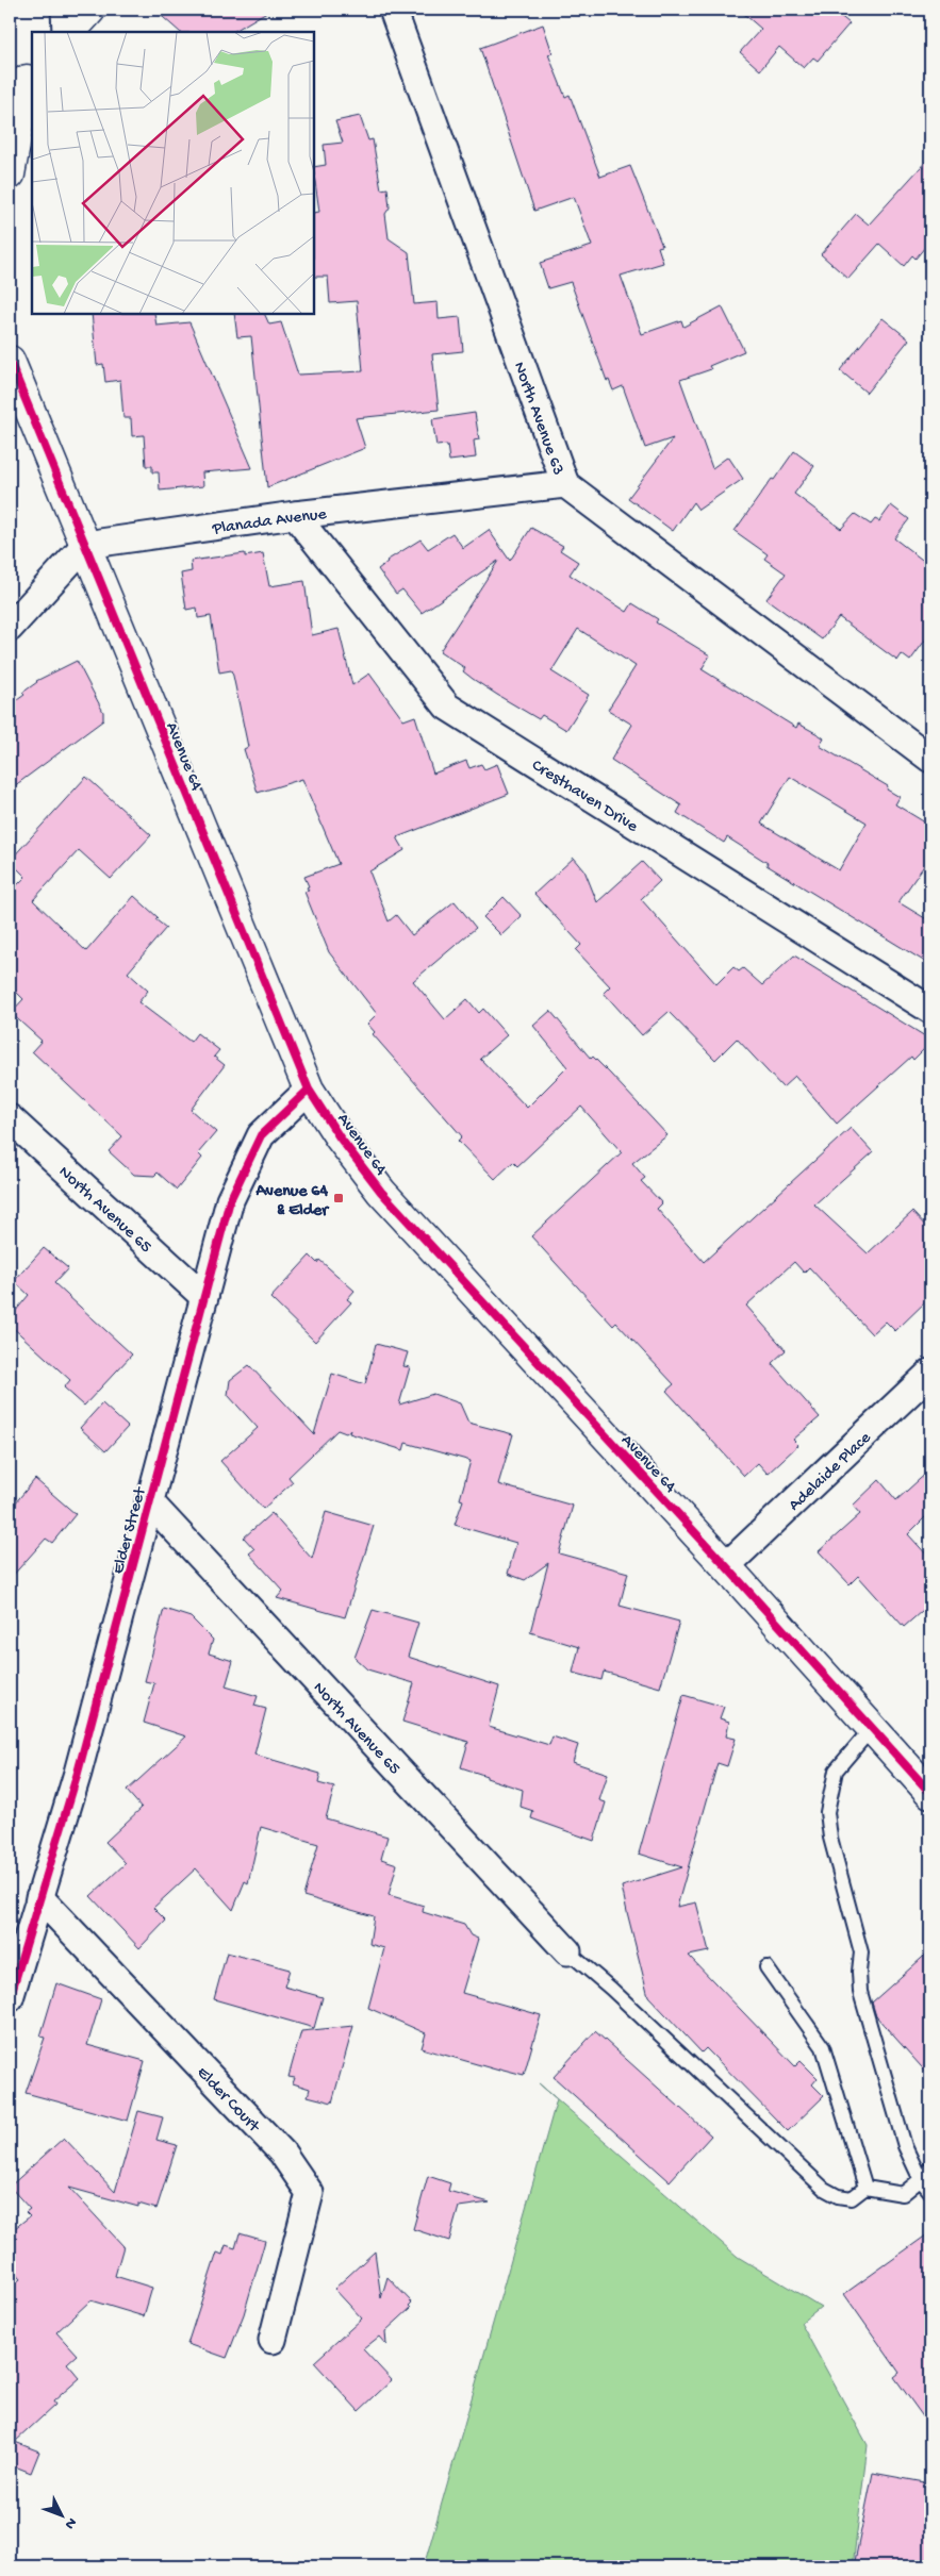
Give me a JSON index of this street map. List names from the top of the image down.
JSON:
{
  "streets": {
    "street": [
      "North Avenue 63",
      "Planada Avenue",
      "Avenue 64",
      "Cresthaven Drive",
      "North Avenue 65",
      "Adelaide Place",
      "Elder Street",
      "Elder Court"
    ]
  },
  "crossings": [
    ["North Avenue 63", "Planada Avenue"],
    ["Planada Avenue", "Avenue 64"],
    ["Planada Avenue", "Cresthaven Drive"],
    ["Avenue 64", "Adelaide Place"],
    ["Avenue 64", "Elder Street"],
    ["North Avenue 65", "Elder Street"],
    ["Elder Street", "Elder Court"]
  ],
  "places": {
    "transit": ["Avenue 64 & Elder"]
  },
  "north": "bottom right"
}
